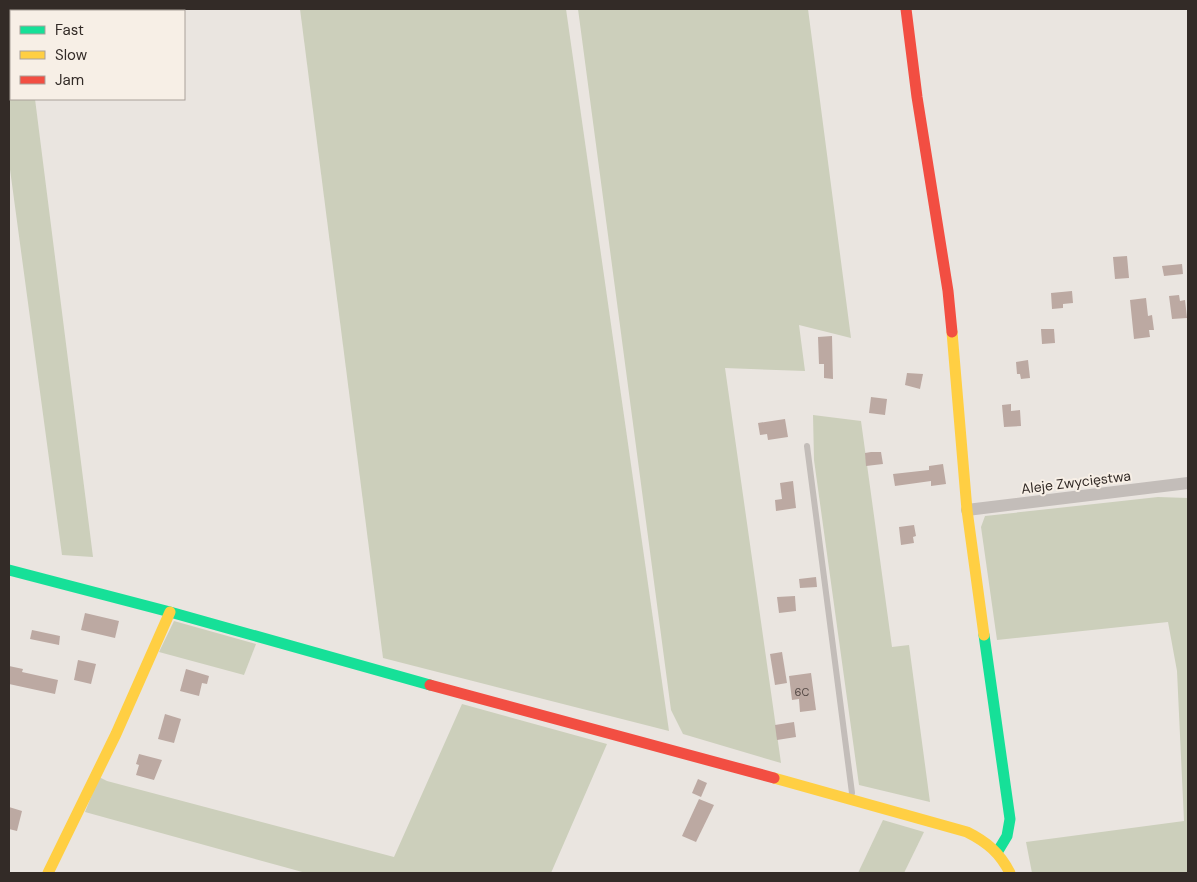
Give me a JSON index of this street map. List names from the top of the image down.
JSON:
{
  "streets": {
    "street": ["Aleje Zwycięstwa"]
  },
  "house_numbers": ["6C"],
  "legend": ["Fast", "Slow", "Jam"]
}
